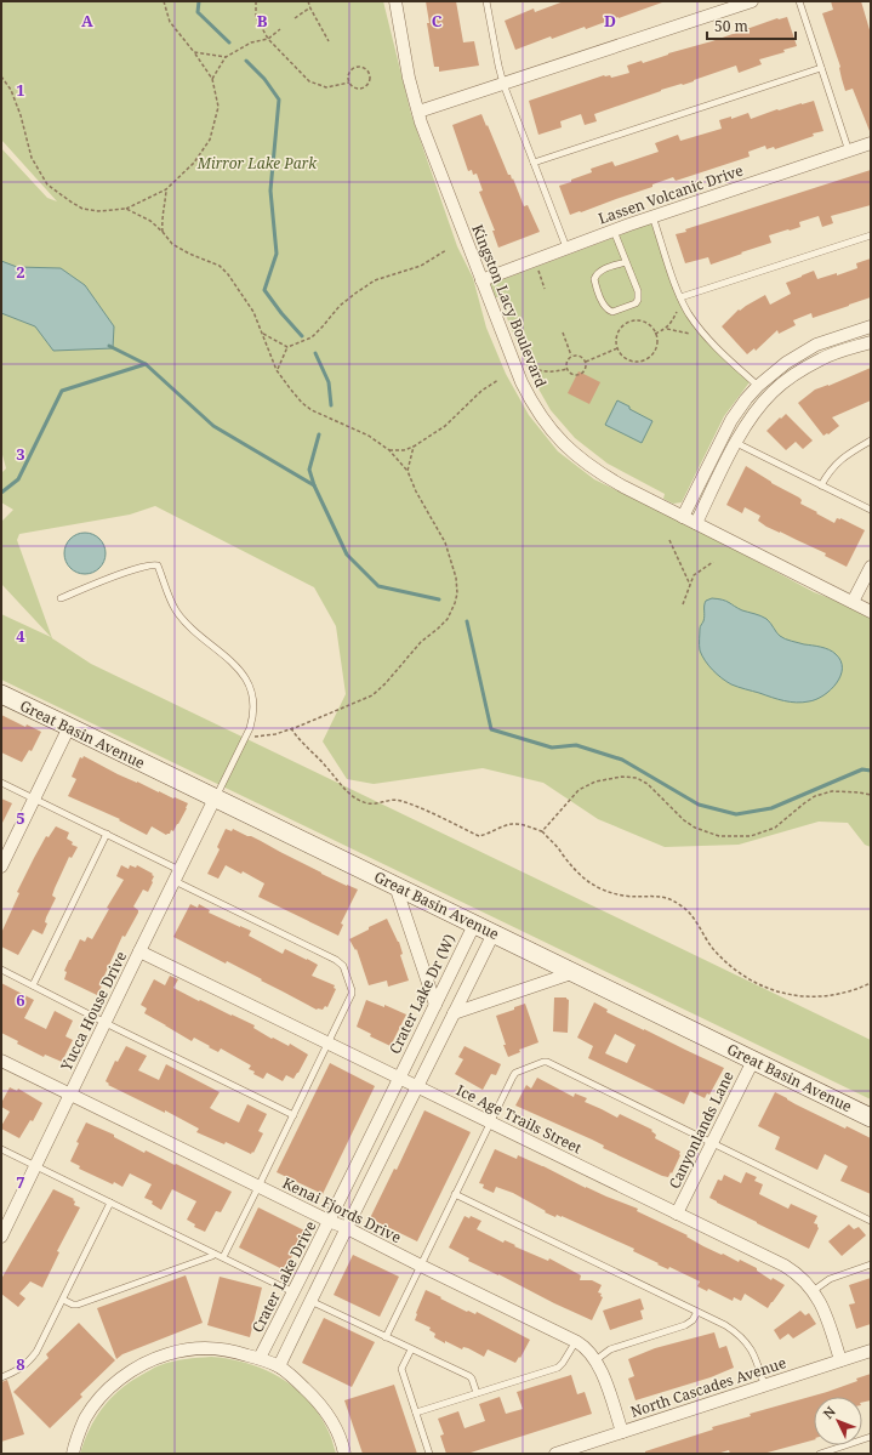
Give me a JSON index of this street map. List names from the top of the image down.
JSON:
{
  "streets": {
    "street": [
      "Lassen Volcanic Drive",
      "Kingston Lacy Boulevard",
      "Great Basin Avenue",
      "Crater Lake Dr (W)",
      "Yucca House Drive",
      "Ice Age Trails Street",
      "Canyonlands Lane",
      "Kenai Fjords Drive",
      "Crater Lake Drive",
      "North Cascades Avenue"
    ]
  },
  "crossings": [
    ["Lassen Volcanic Drive", "Kingston Lacy Boulevard"],
    ["Great Basin Avenue", "Crater Lake Dr (W)"],
    ["Great Basin Avenue", "Yucca House Drive"],
    ["Great Basin Avenue", "Canyonlands Lane"],
    ["Crater Lake Dr (W)", "Ice Age Trails Street"],
    ["Crater Lake Dr (W)", "Crater Lake Drive"],
    ["Yucca House Drive", "Ice Age Trails Street"],
    ["Yucca House Drive", "Kenai Fjords Drive"],
    ["Ice Age Trails Street", "Canyonlands Lane"],
    ["Ice Age Trails Street", "Crater Lake Drive"],
    ["Ice Age Trails Street", "North Cascades Avenue"],
    ["Kenai Fjords Drive", "Crater Lake Drive"],
    ["Kenai Fjords Drive", "North Cascades Avenue"]
  ],
  "parks": ["Mirror Lake Park"],
  "scale_bar": "50 m",
  "north": "top left",
  "grid": {
    "columns": [
      "A",
      "B",
      "C",
      "D"
    ],
    "rows": [
      "1",
      "2",
      "3",
      "4",
      "5",
      "6",
      "7",
      "8"
    ]
  }
}
